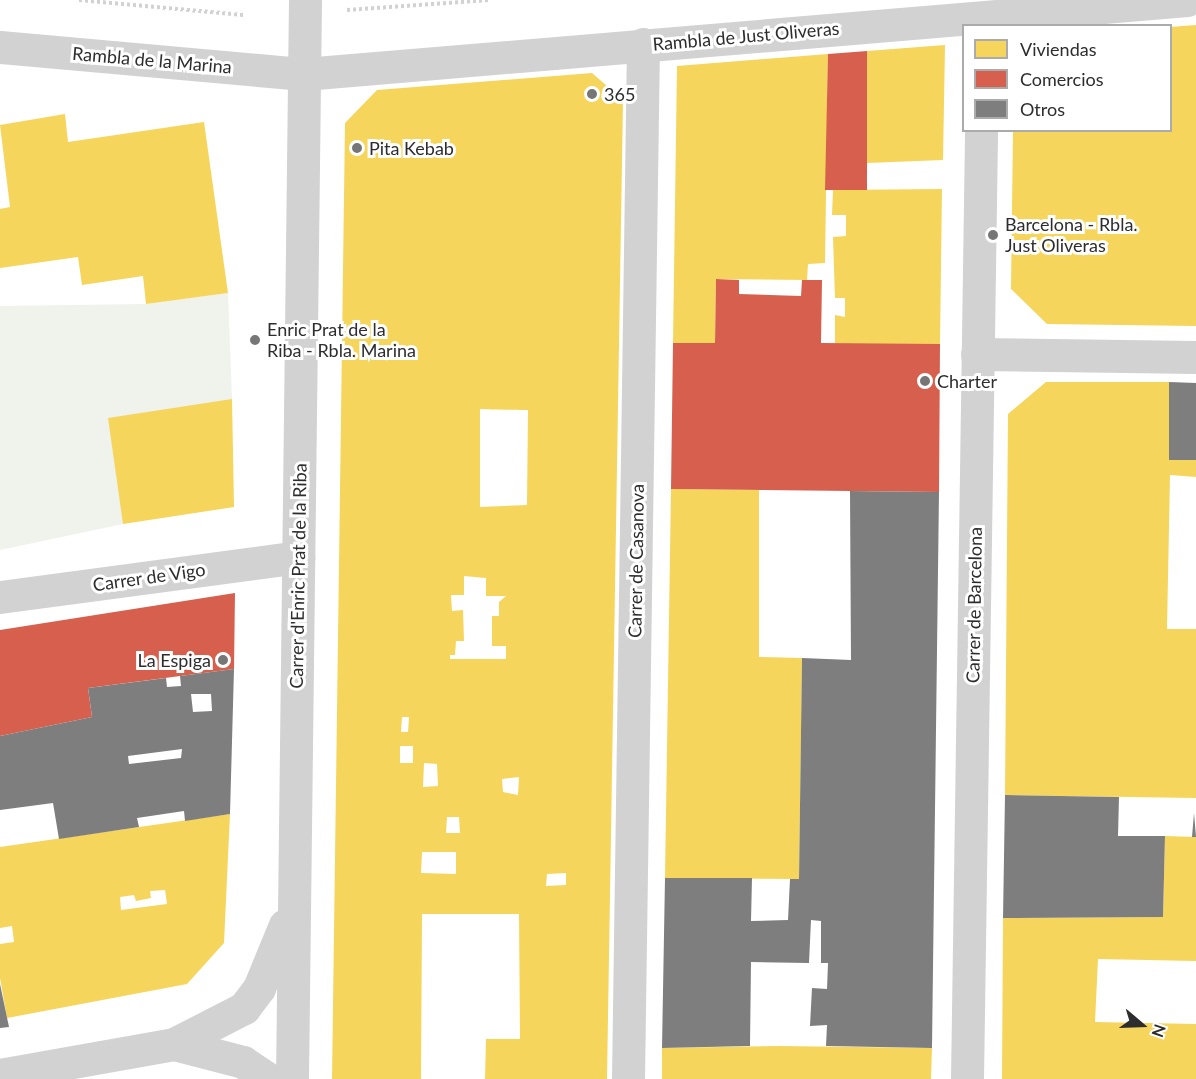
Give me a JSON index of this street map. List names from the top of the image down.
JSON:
{
  "streets": {
    "street": [
      "Rambla de Just Oliveras",
      "Rambla de la Marina",
      "Carrer de Casanova",
      "Carrer d'Enric Prat de la Riba",
      "Carrer de Vigo",
      "Carrer de Barcelona"
    ]
  },
  "crossings": [
    ["Rambla de Just Oliveras", "Rambla de la Marina"],
    ["Rambla de Just Oliveras", "Carrer de Casanova"],
    ["Rambla de Just Oliveras", "Carrer d'Enric Prat de la Riba"],
    ["Rambla de la Marina", "Carrer d'Enric Prat de la Riba"],
    ["Carrer d'Enric Prat de la Riba", "Carrer de Vigo"]
  ],
  "places": [
    "365",
    "Pita Kebab",
    "Barcelona - Rbla. Just Oliveras",
    "Enric Prat de la Riba - Rbla. Marina",
    "Charter",
    "La Espiga"
  ],
  "legend": ["Viviendas", "Comercios", "Otros"],
  "north": "right"
}
